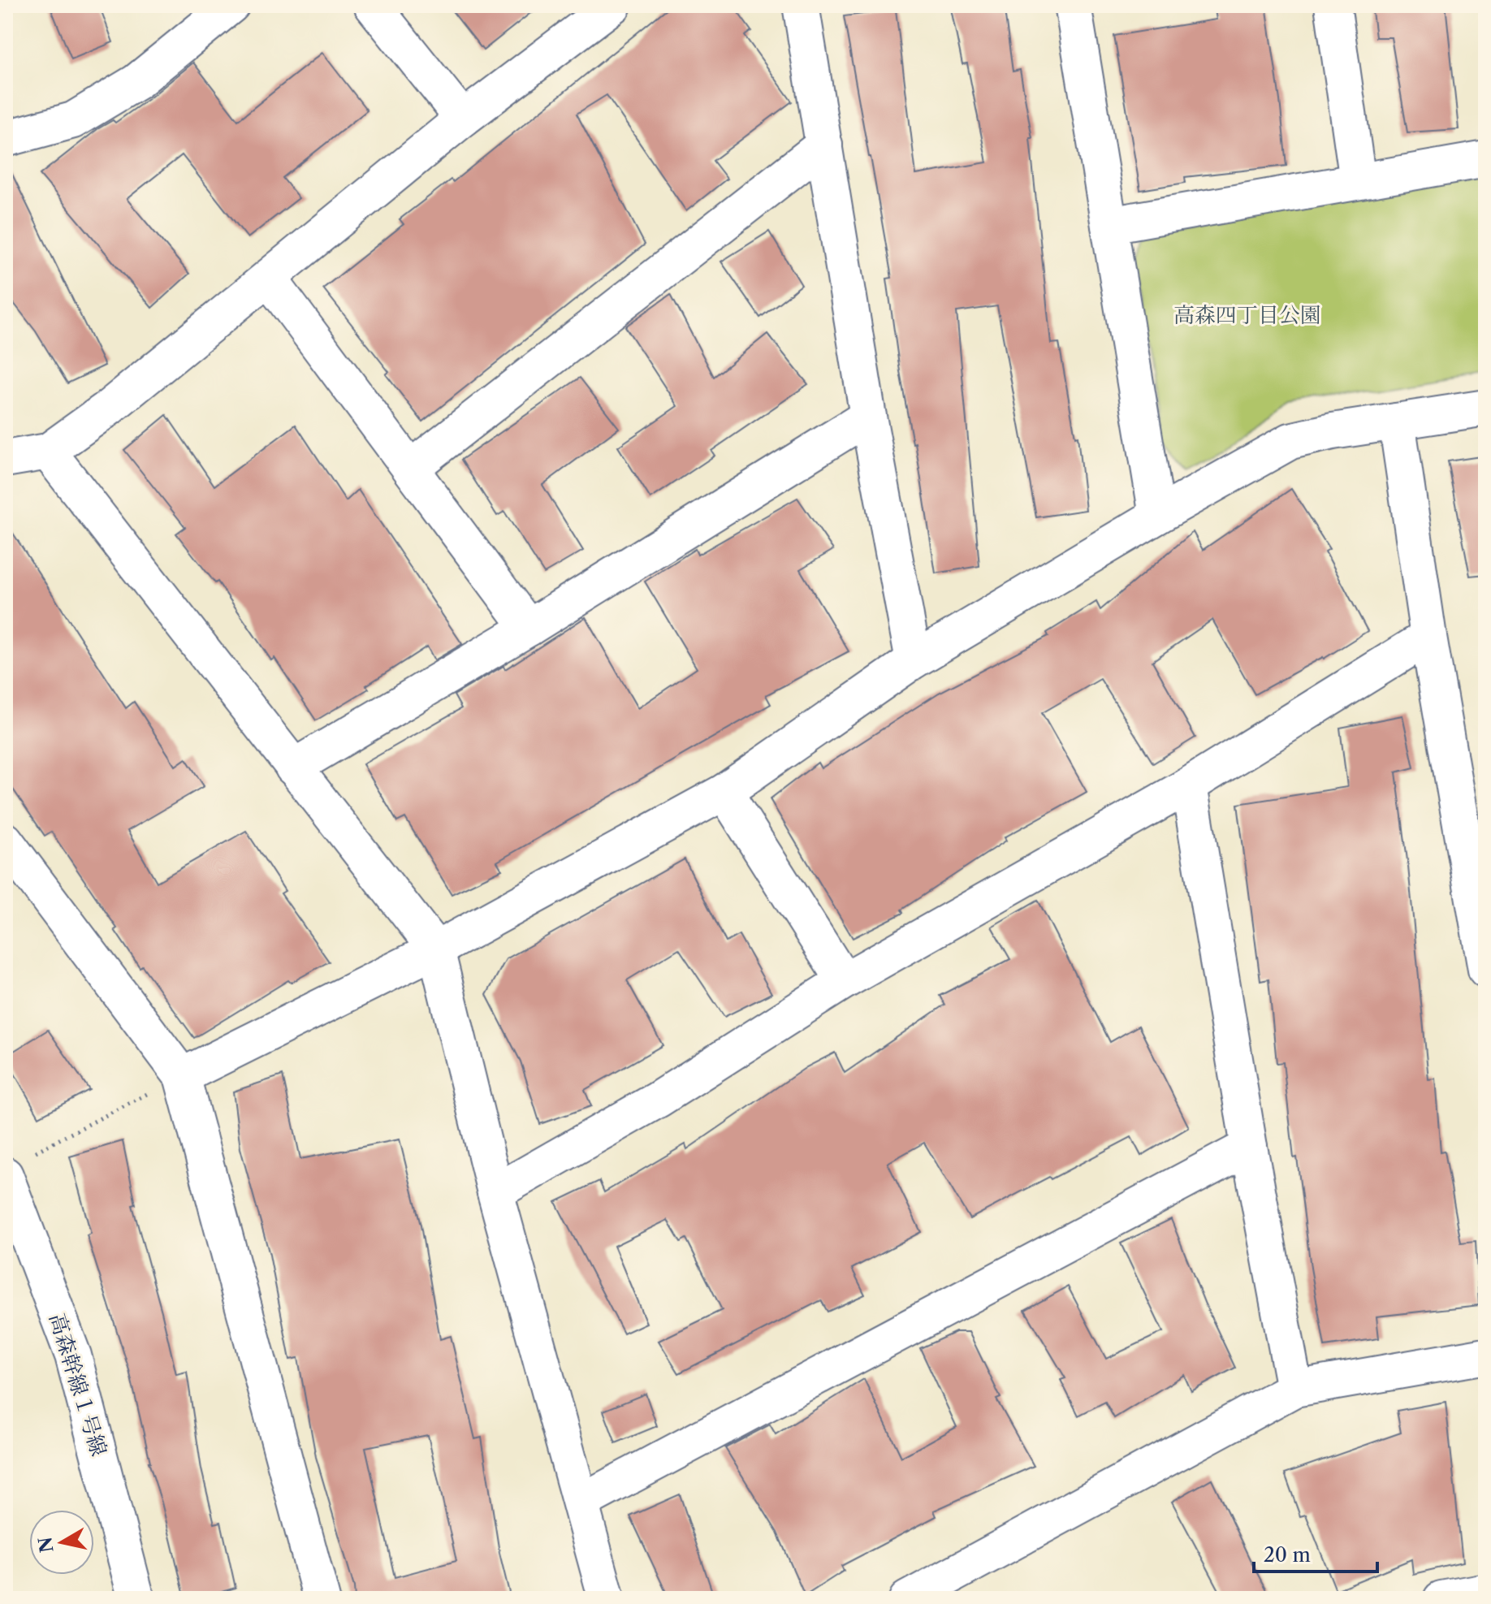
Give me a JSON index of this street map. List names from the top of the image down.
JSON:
{
  "streets": {
    "street": ["高森幹線１号線"]
  },
  "parks": ["高森四丁目公園"],
  "scale_bar": "20 m",
  "north": "left"
}
